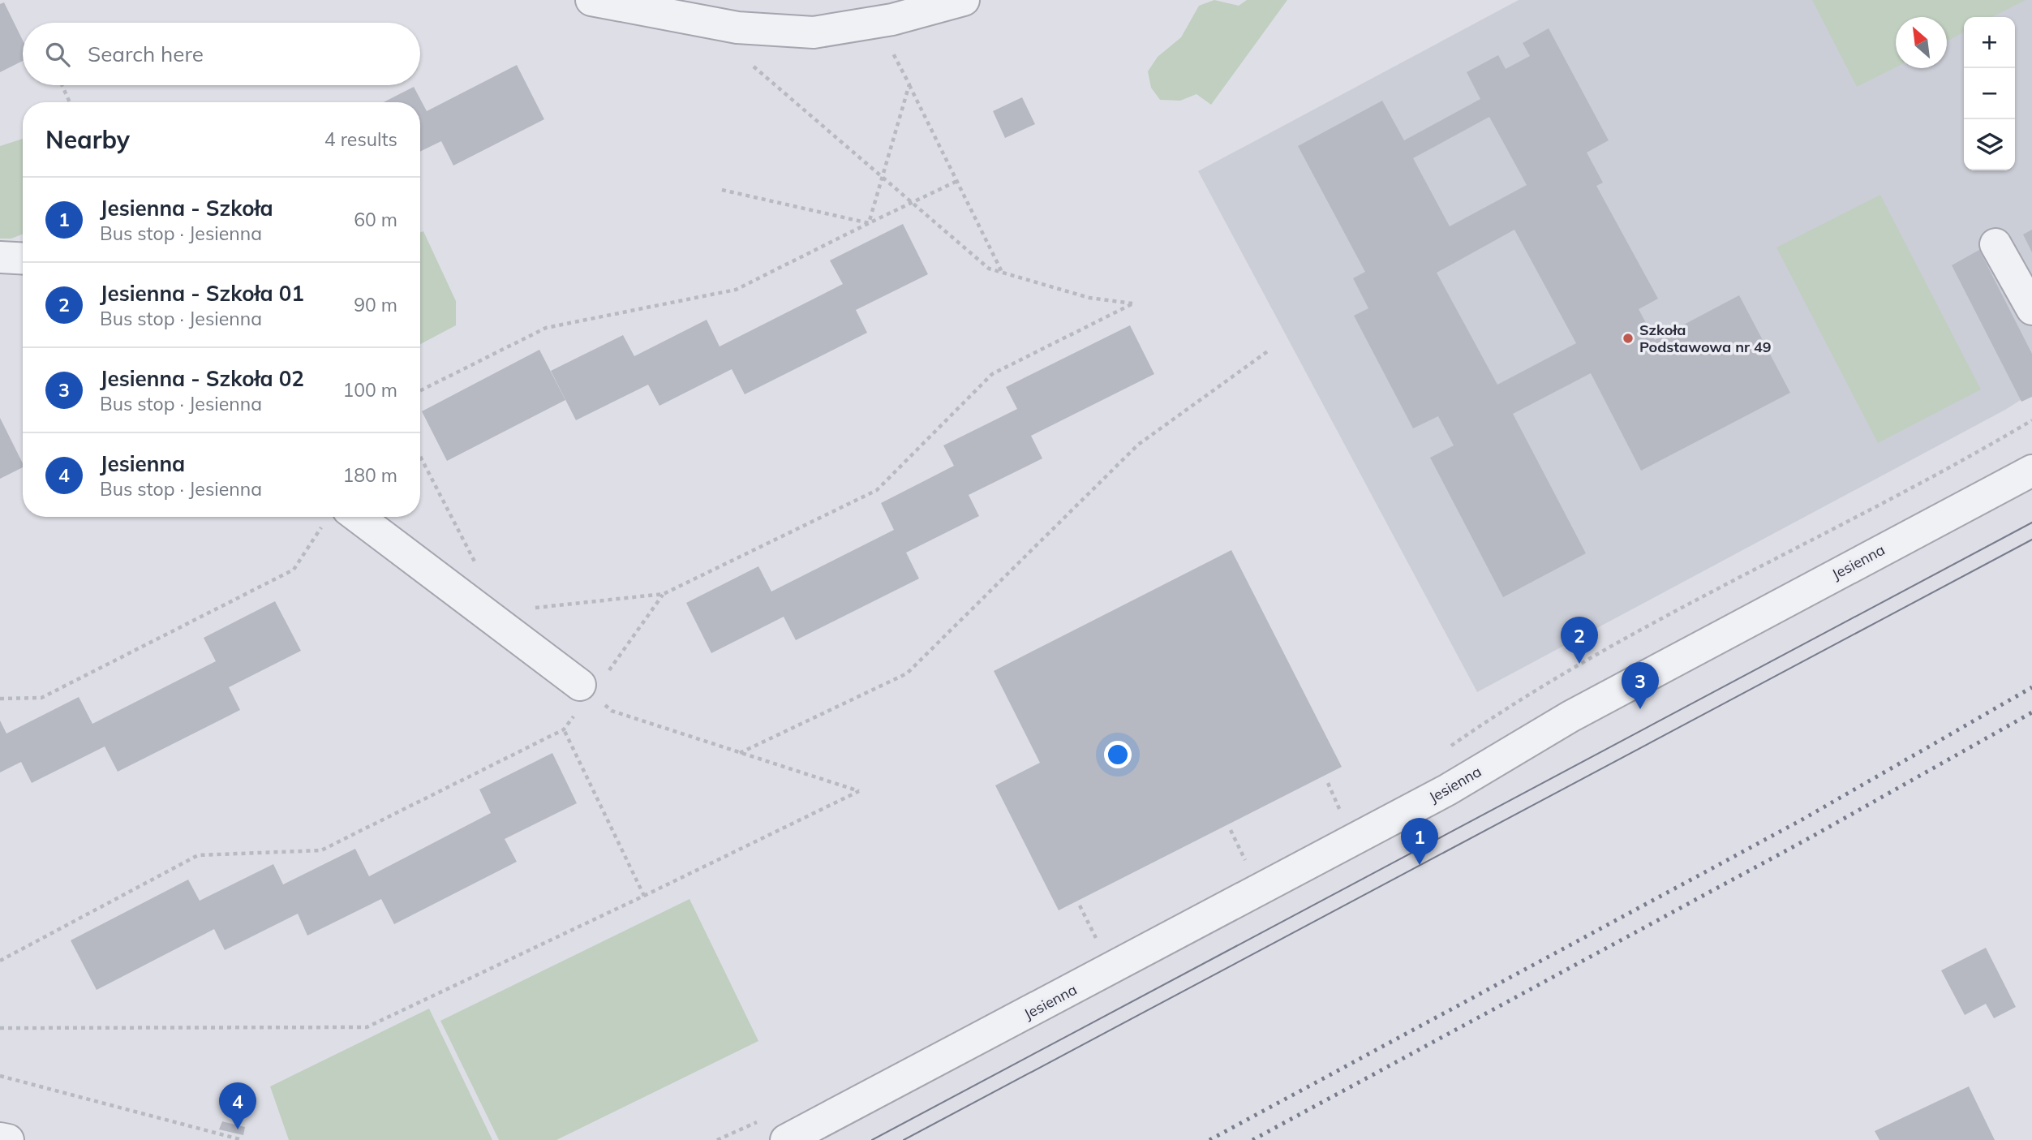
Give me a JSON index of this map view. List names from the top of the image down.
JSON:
{
  "streets": {
    "street": ["Jesienna"]
  },
  "places": ["Szkoła Podstawowa nr 49"],
  "north": "top left",
  "page": {
    "map_buttons": ["+", "−"],
    "search": "Search here",
    "heading": ["Nearby", "4 results"],
    "list": [
      {
        "mark": "1",
        "name": "Jesienna - Szkoła",
        "note": "Bus stop · Jesienna",
        "value": "60 m"
      },
      {
        "mark": "2",
        "name": "Jesienna - Szkoła 01",
        "note": "Bus stop · Jesienna",
        "value": "90 m"
      },
      {
        "mark": "3",
        "name": "Jesienna - Szkoła 02",
        "note": "Bus stop · Jesienna",
        "value": "100 m"
      },
      {
        "mark": "4",
        "name": "Jesienna",
        "note": "Bus stop · Jesienna",
        "value": "180 m"
      }
    ],
    "pins": [
      "2",
      "3",
      "1",
      "4"
    ]
  }
}
